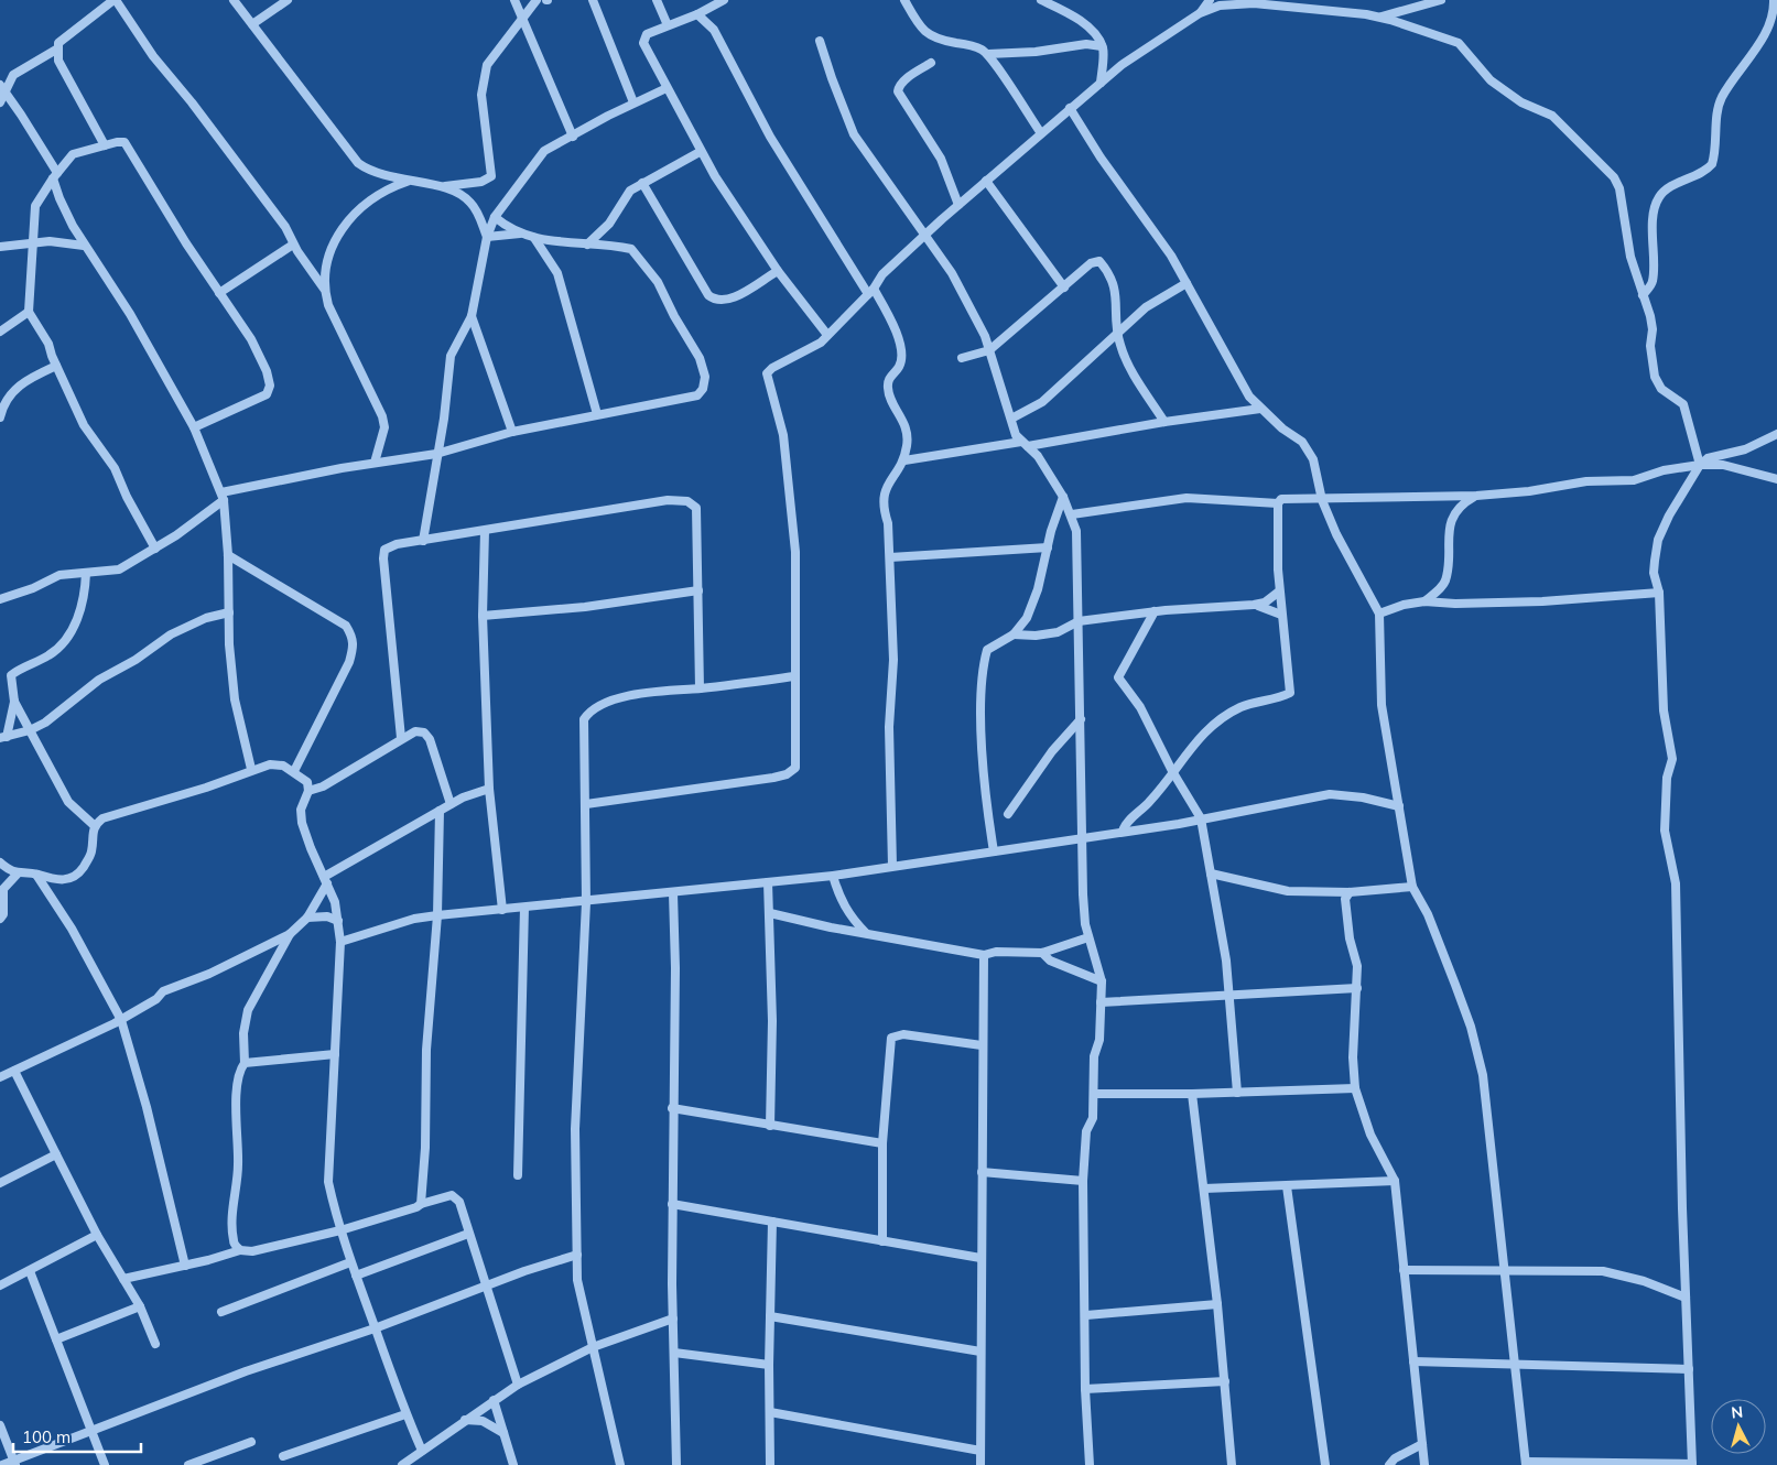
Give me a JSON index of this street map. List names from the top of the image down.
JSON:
{
  "scale_bar": "100 m",
  "north": "top"
}
